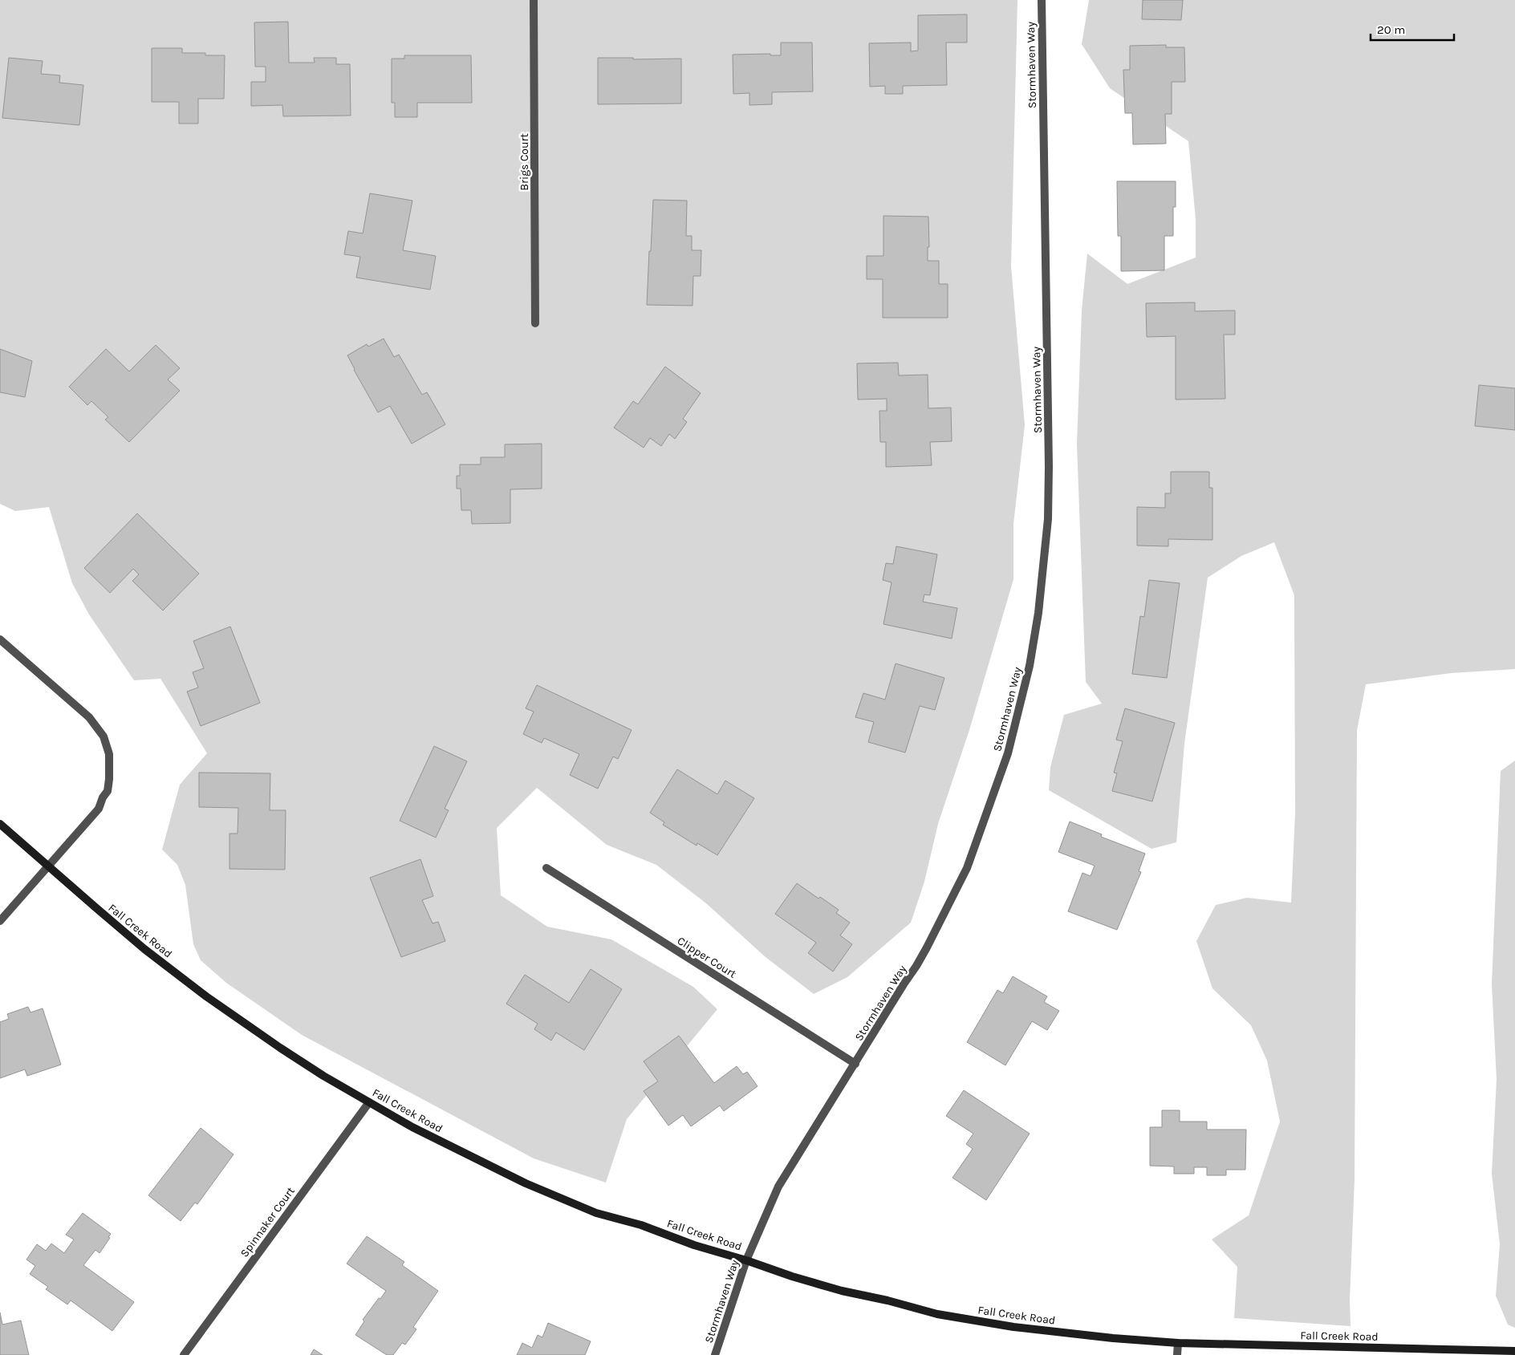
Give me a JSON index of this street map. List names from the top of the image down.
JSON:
{
  "streets": {
    "main road": ["Fall Creek Road"],
    "street": [
      "Stormhaven Way",
      "Brigs Court",
      "Clipper Court",
      "Spinnaker Court"
    ]
  },
  "crossings": [
    ["Stormhaven Way", "Fall Creek Road"],
    ["Stormhaven Way", "Clipper Court"],
    ["Fall Creek Road", "Spinnaker Court"]
  ],
  "scale_bar": "20 m"
}
